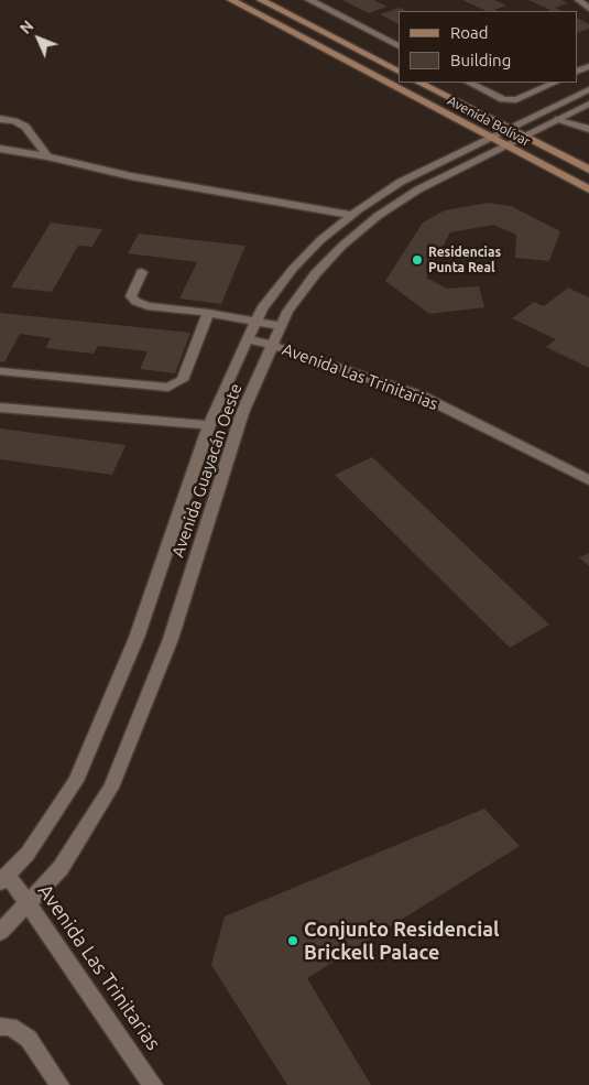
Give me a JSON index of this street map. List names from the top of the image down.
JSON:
{
  "streets": {
    "street": ["Avenida Bolívar", "Avenida Las Trinitarias", "Avenida Guayacán Oeste"]
  },
  "crossings": [
    ["Avenida Bolívar", "Avenida Guayacán Oeste"],
    ["Avenida Las Trinitarias", "Avenida Guayacán Oeste"]
  ],
  "places": ["Residencias Punta Real", "Conjunto Residencial Brickell Palace"],
  "legend": ["Road", "Building"],
  "north": "top left"
}
